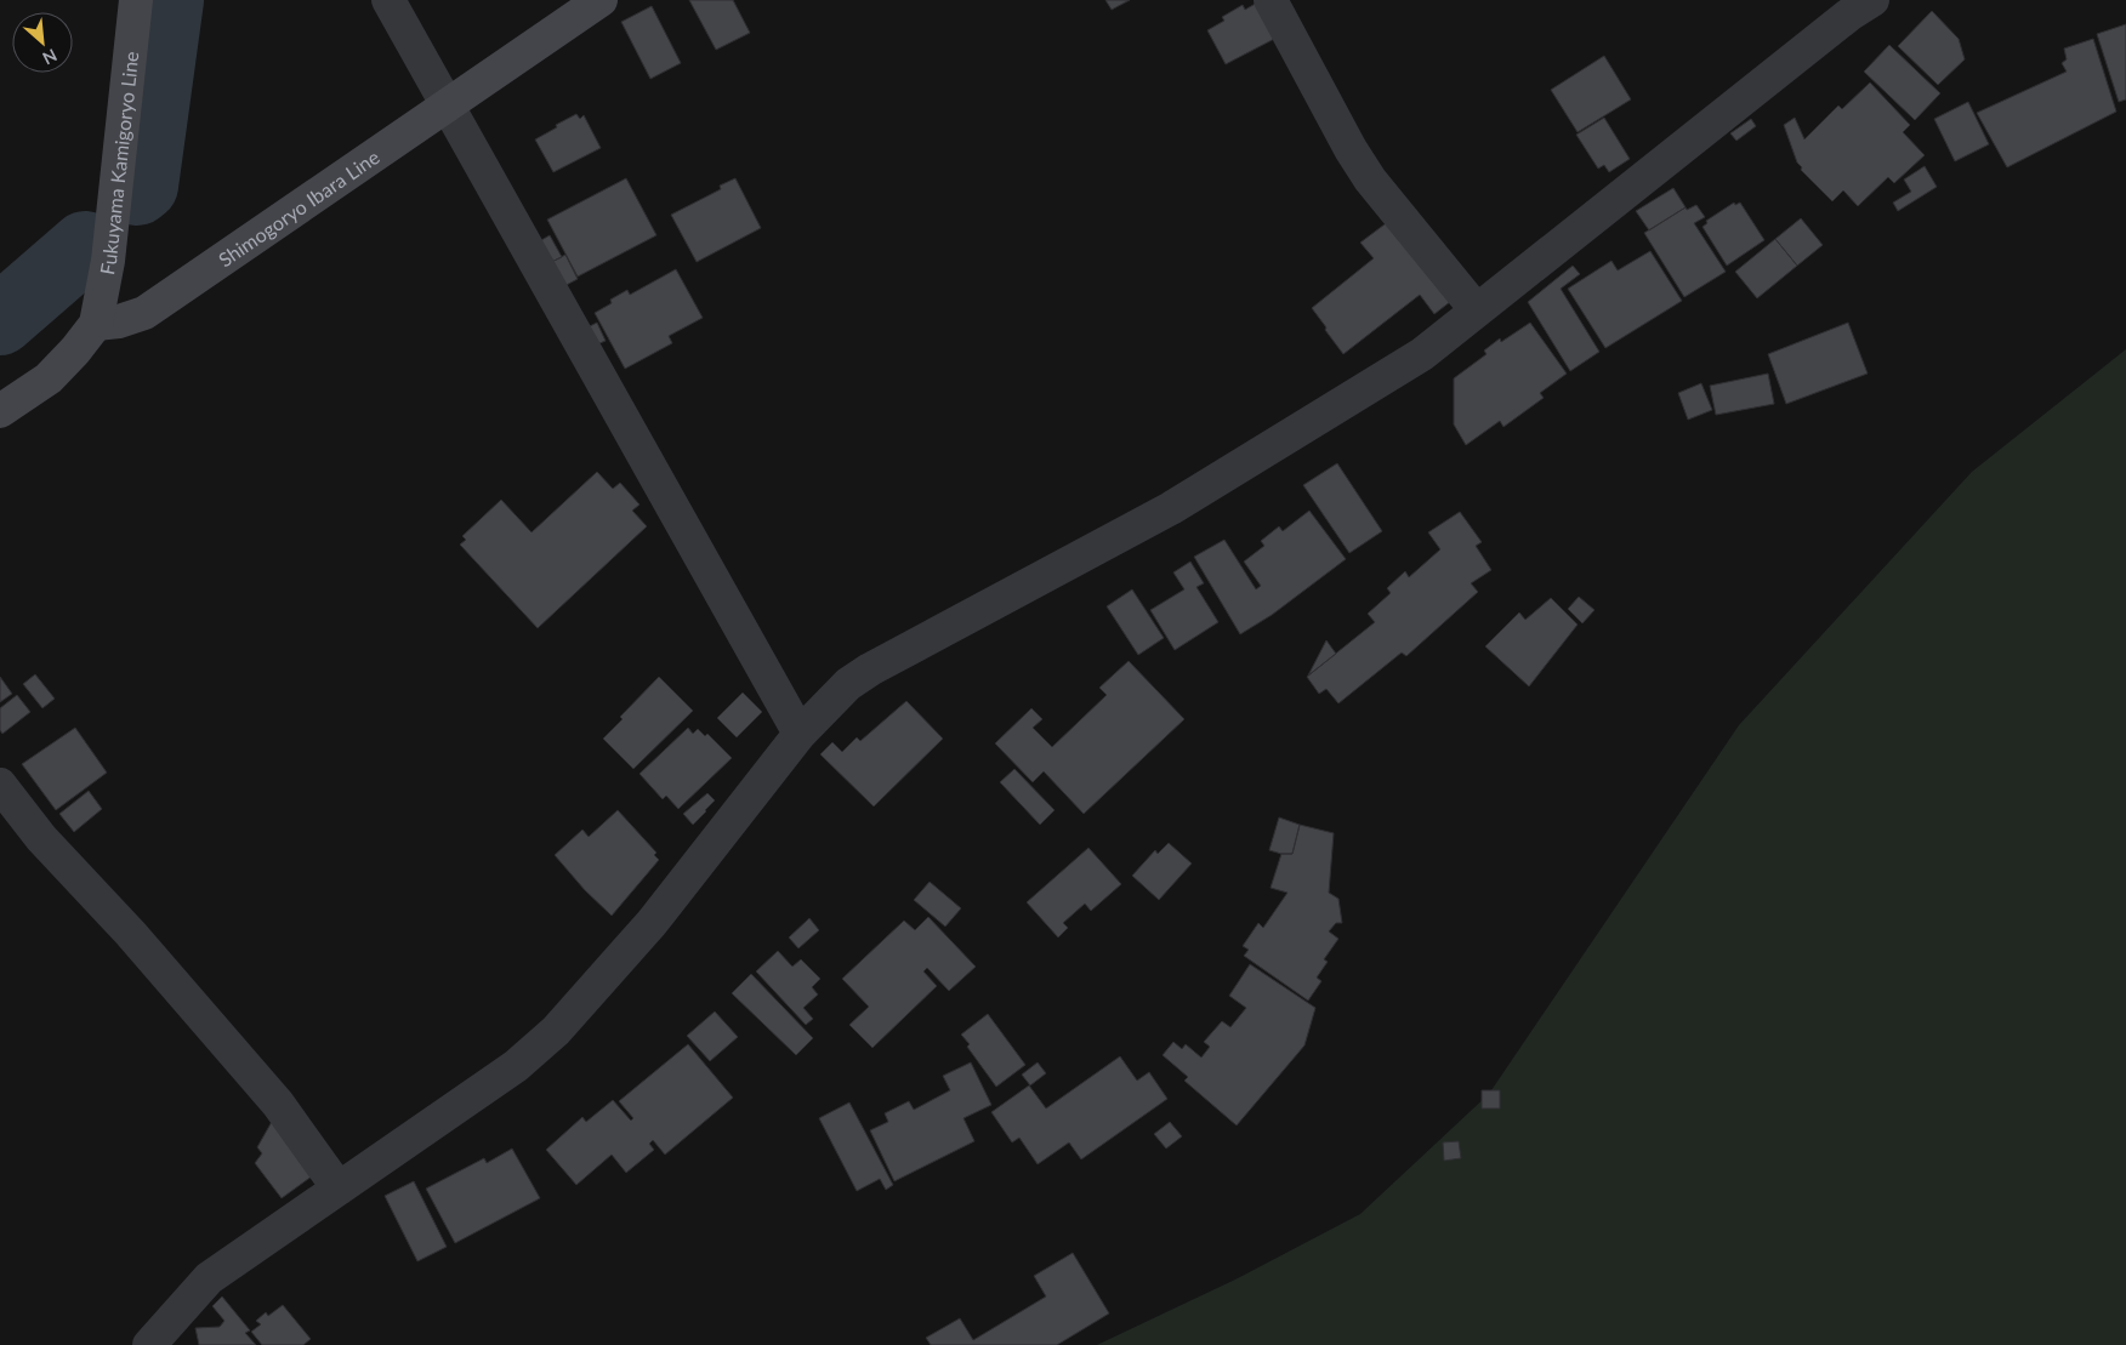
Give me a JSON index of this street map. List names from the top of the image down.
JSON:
{
  "streets": {
    "main road": ["Fukuyama Kamigoryo Line", "Shimogoryo Ibara Line"]
  },
  "crossings": [
    ["Fukuyama Kamigoryo Line", "Shimogoryo Ibara Line"]
  ],
  "north": "bottom right"
}
